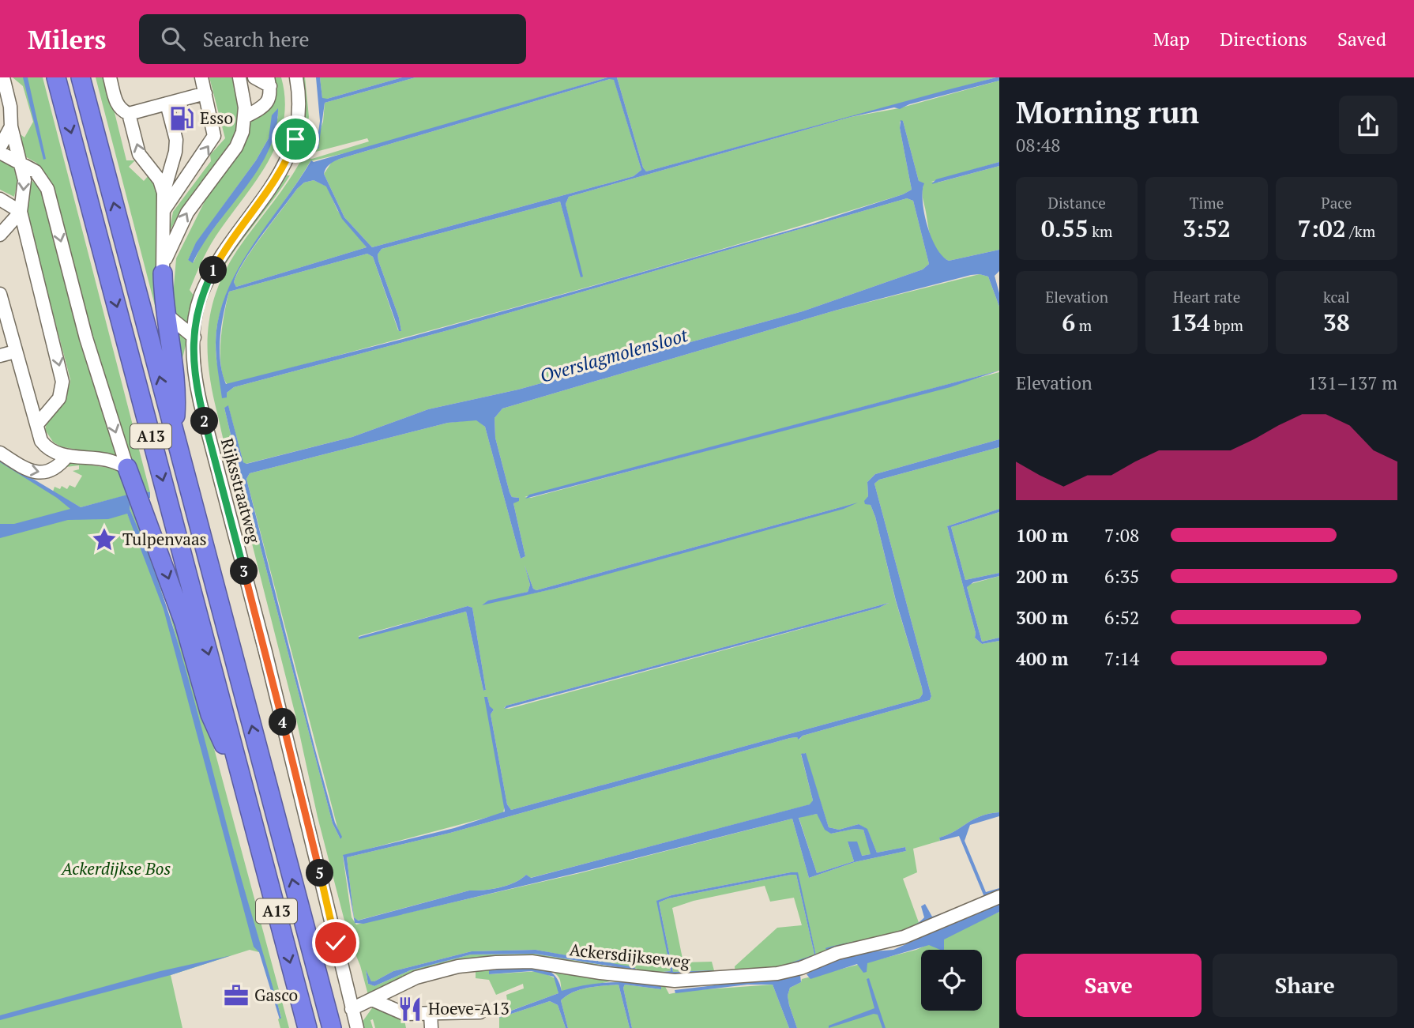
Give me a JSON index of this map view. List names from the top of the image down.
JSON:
{
  "streets": {
    "highway": ["A13"],
    "street": ["Rijksstraatweg", "Ackersdijkseweg"]
  },
  "crossings": [
    ["Rijksstraatweg", "Ackersdijkseweg"]
  ],
  "water": ["Overslagmolensloot"],
  "parks": ["Ackerdijkse Bos"],
  "places": {
    "fuel station": ["Esso"],
    "place": ["Tulpenvaas"],
    "office": ["Gasco"],
    "restaurant": ["Hoeve-A13"]
  },
  "page": {
    "header": "Milers",
    "search": "Search here",
    "nav": ["Map", "Directions", "Saved"],
    "heading": ["Morning run", "08:48"],
    "stats": [
      ["Distance", "0.55 km"],
      ["Time", "3:52"],
      ["Pace", "7:02 /km"],
      ["Elevation", "6 m"],
      ["Heart rate", "134 bpm"],
      ["kcal", "38"]
    ],
    "pins": [
      "1",
      "2",
      "3",
      "4",
      "5"
    ],
    "chart": ["Elevation", "131–137 m"],
    "list": [
      {
        "name": "100 m",
        "note": "7:08"
      },
      {
        "name": "200 m",
        "note": "6:35"
      },
      {
        "name": "300 m",
        "note": "6:52"
      },
      {
        "name": "400 m",
        "note": "7:14"
      }
    ],
    "buttons": ["Save", "Share"]
  }
}
